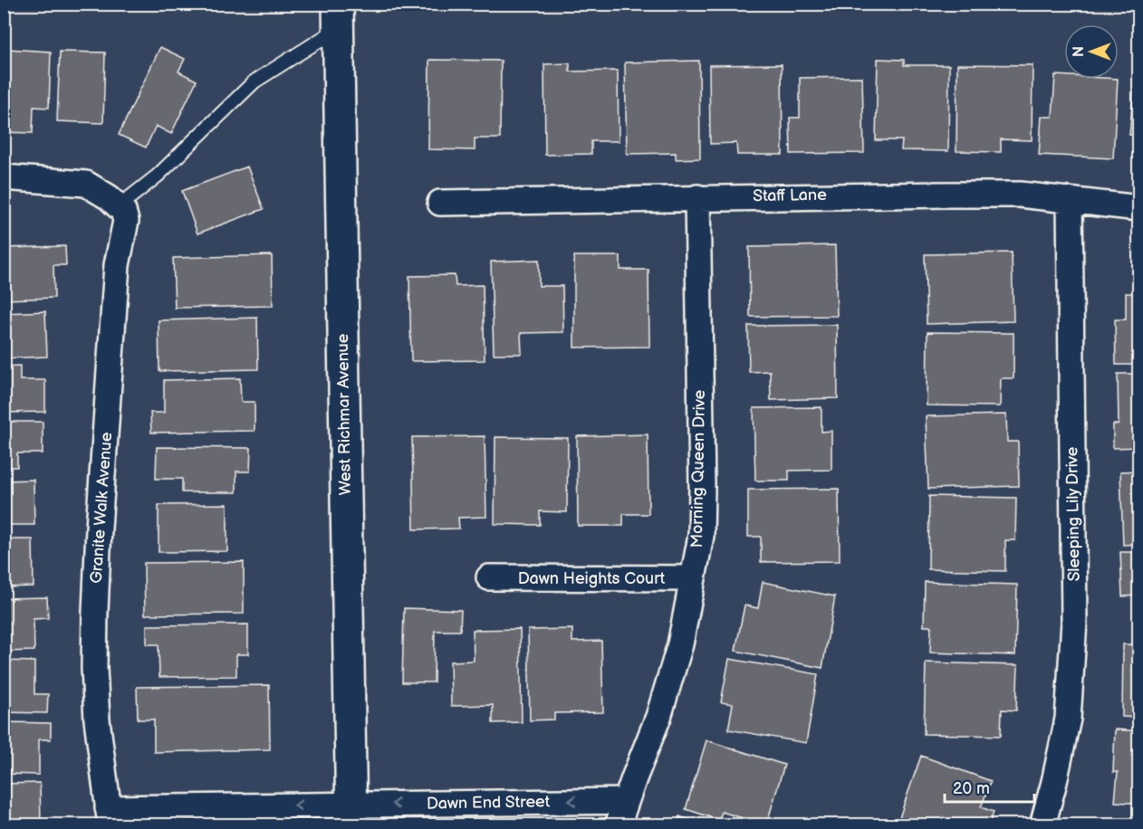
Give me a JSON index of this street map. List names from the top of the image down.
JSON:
{
  "streets": {
    "street": [
      "Staff Lane",
      "West Richmar Avenue",
      "Morning Queen Drive",
      "Granite Walk Avenue",
      "Sleeping Lily Drive",
      "Dawn Heights Court",
      "Dawn End Street"
    ]
  },
  "crossings": [
    ["Staff Lane", "Morning Queen Drive"],
    ["Staff Lane", "Sleeping Lily Drive"],
    ["West Richmar Avenue", "Dawn End Street"],
    ["Morning Queen Drive", "Dawn Heights Court"],
    ["Morning Queen Drive", "Dawn End Street"],
    ["Granite Walk Avenue", "Dawn End Street"]
  ],
  "one_way": ["Dawn End Street"],
  "scale_bar": "20 m",
  "north": "left"
}
